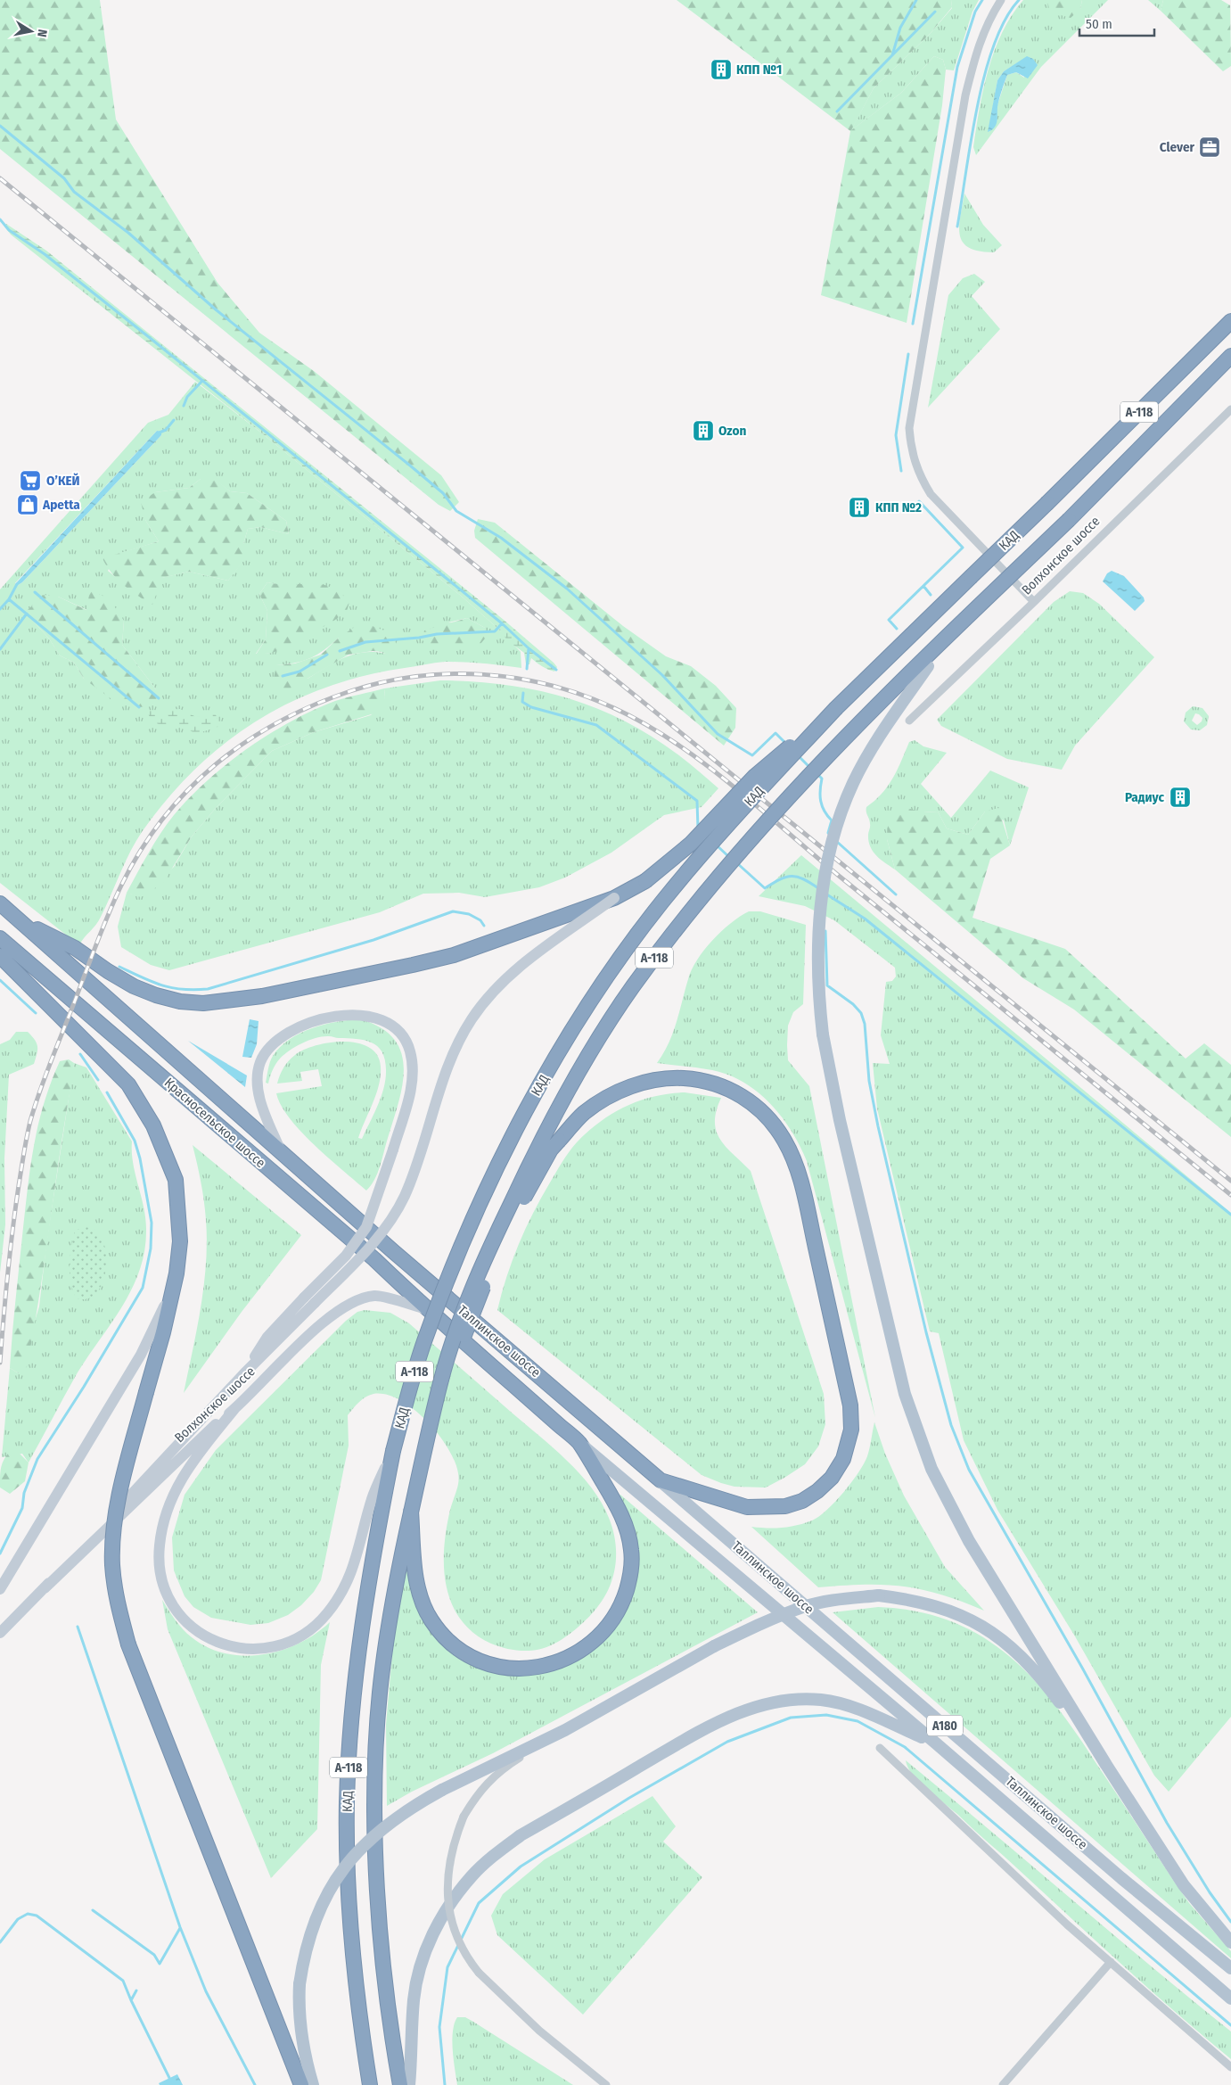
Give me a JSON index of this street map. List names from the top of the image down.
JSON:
{
  "streets": {
    "highway": [
      "А-118",
      "КАД",
      "Красносельское шоссе",
      "Таллинское шоссе"
    ],
    "main road": ["Волхонское шоссе", "A180"]
  },
  "crossings": [
    ["Волхонское шоссе", "Красносельское шоссе"],
    ["Волхонское шоссе", "Таллинское шоссе"],
    ["Красносельское шоссе", "Таллинское шоссе"]
  ],
  "places": {
    "building": [
      "КПП №1",
      "Ozon",
      "КПП №2",
      "Радиус"
    ],
    "office": ["Clever"],
    "supermarket": ["О’КЕЙ"],
    "shop": ["Apetta"]
  },
  "scale_bar": "50 m",
  "north": "right"
}
